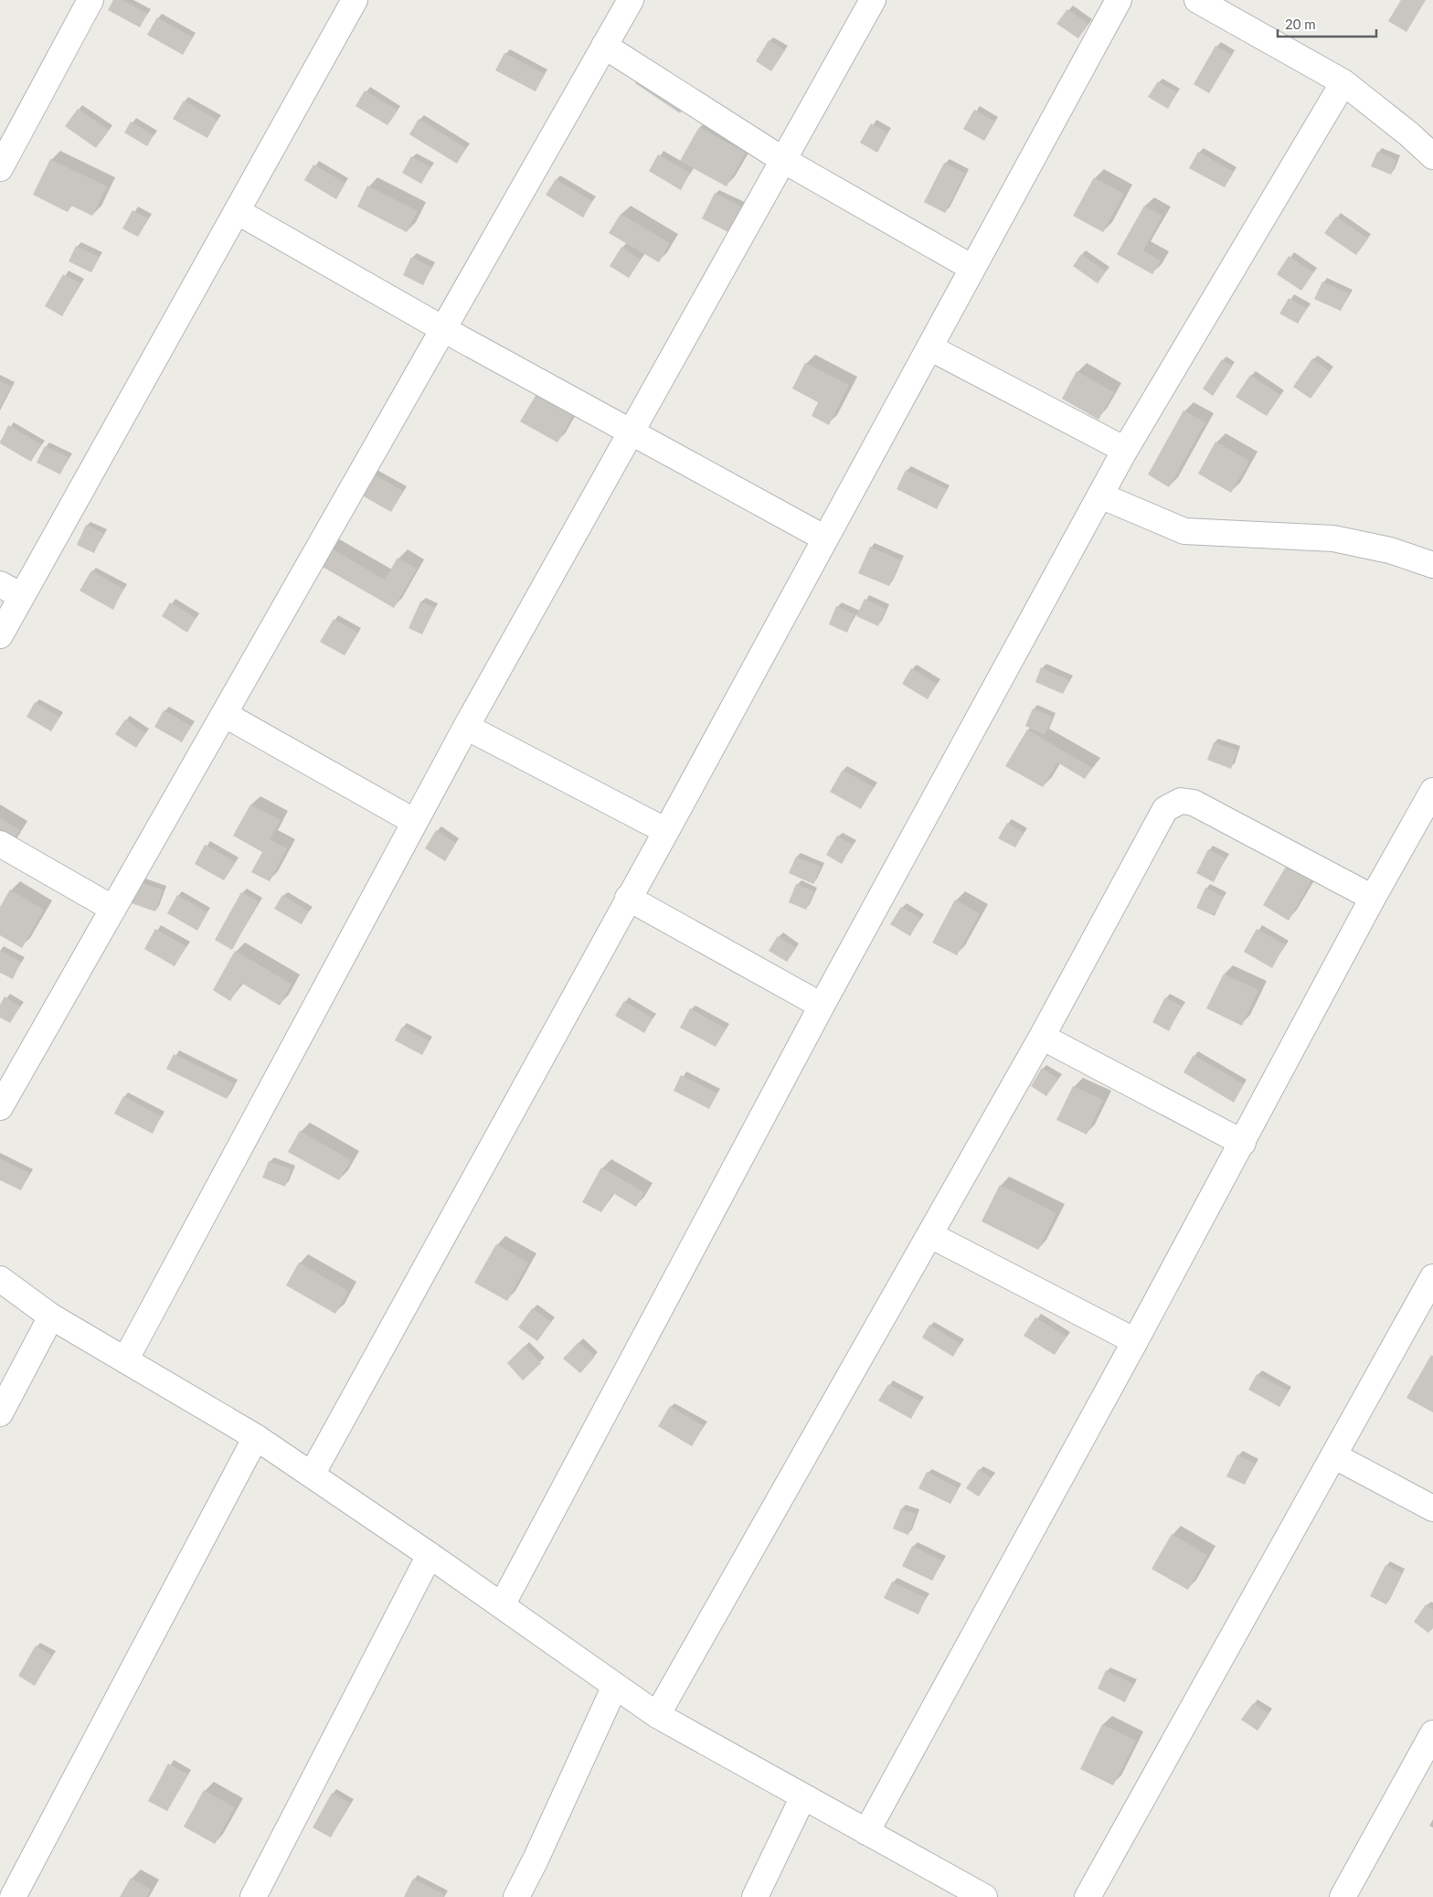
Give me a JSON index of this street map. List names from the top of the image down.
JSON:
{
  "scale_bar": "20 m"
}
